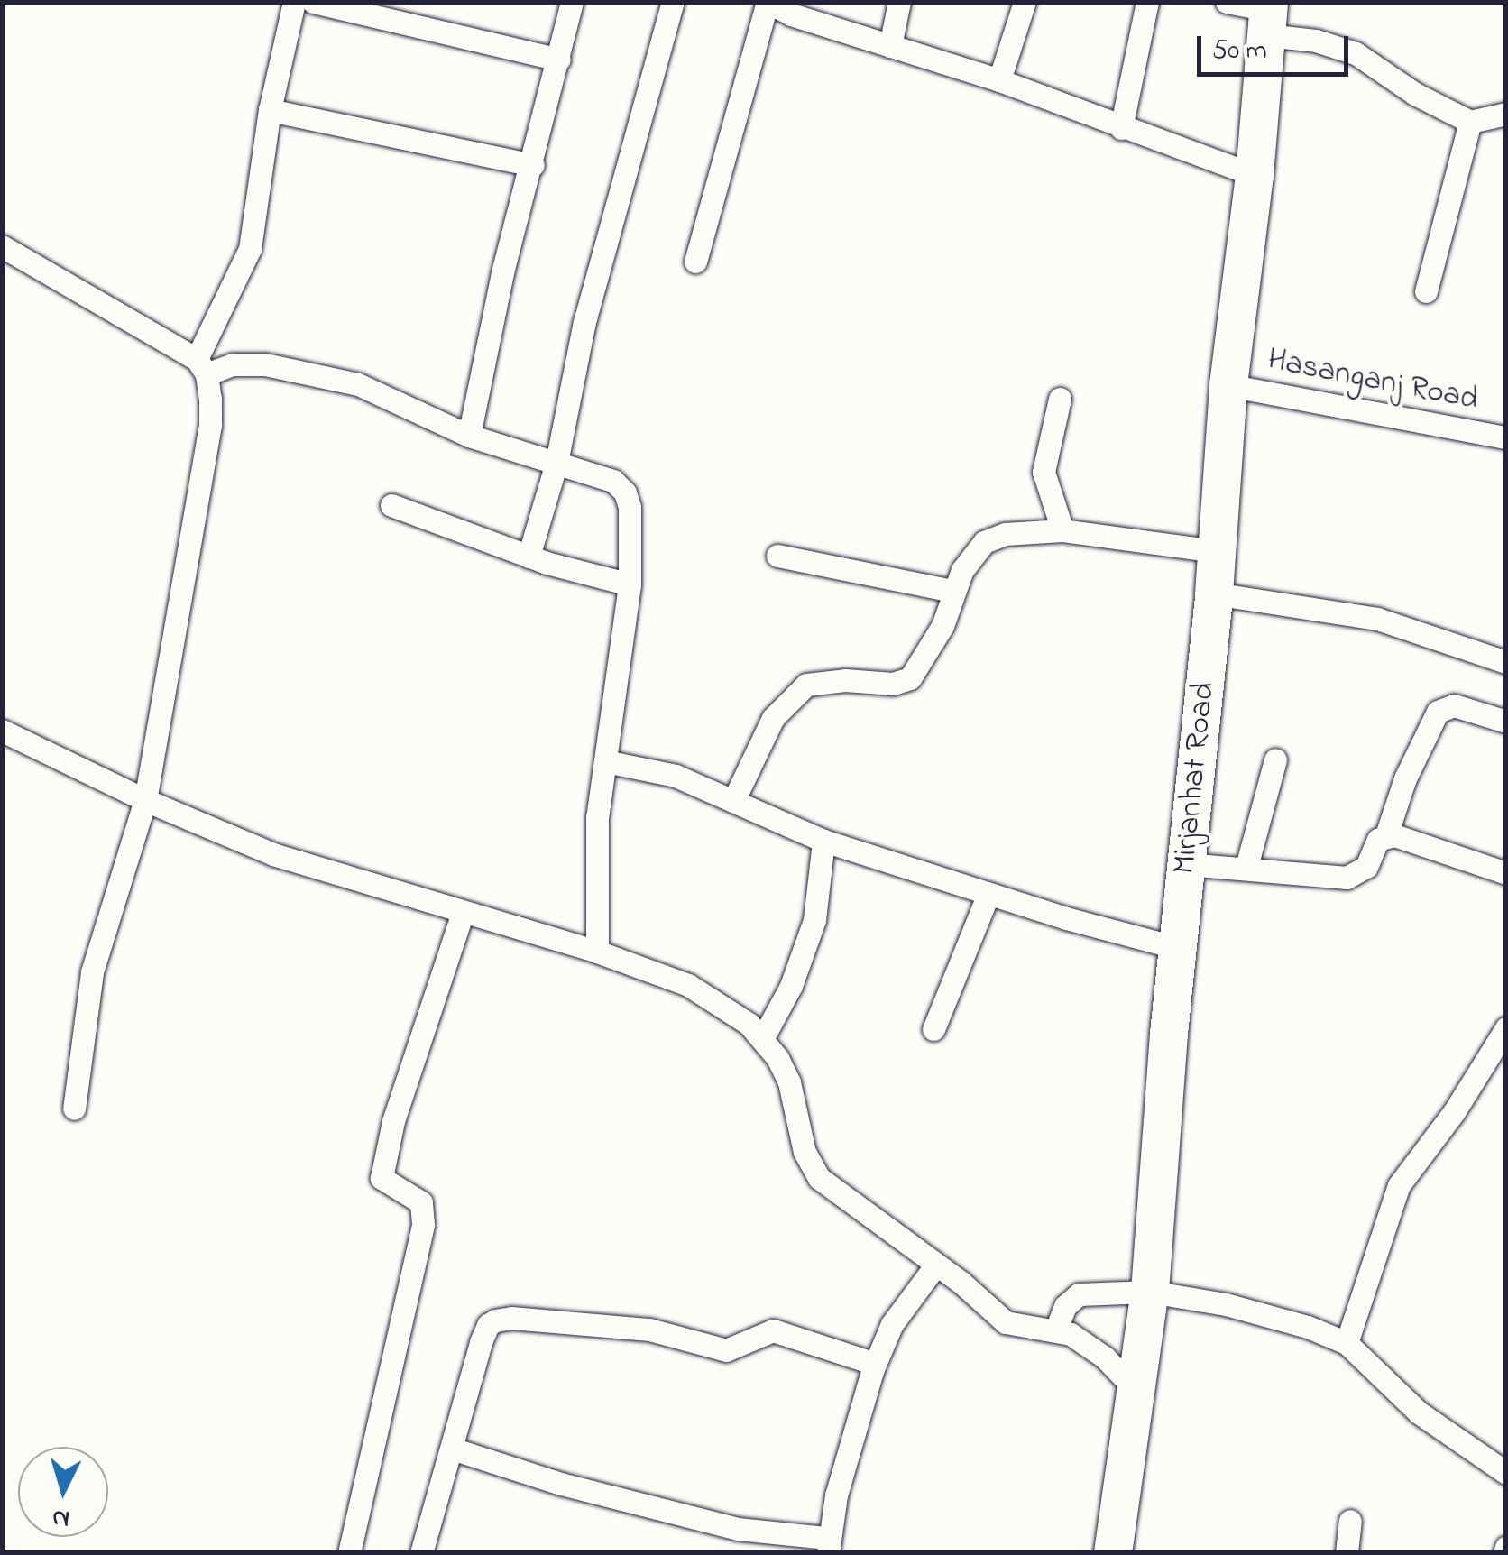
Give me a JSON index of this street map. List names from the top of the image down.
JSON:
{
  "streets": {
    "main road": ["Mirjanhat Road"],
    "street": ["Hasanganj Road"]
  },
  "crossings": [
    ["Hasanganj Road", "Mirjanhat Road"]
  ],
  "scale_bar": "50 m",
  "north": "bottom"
}
